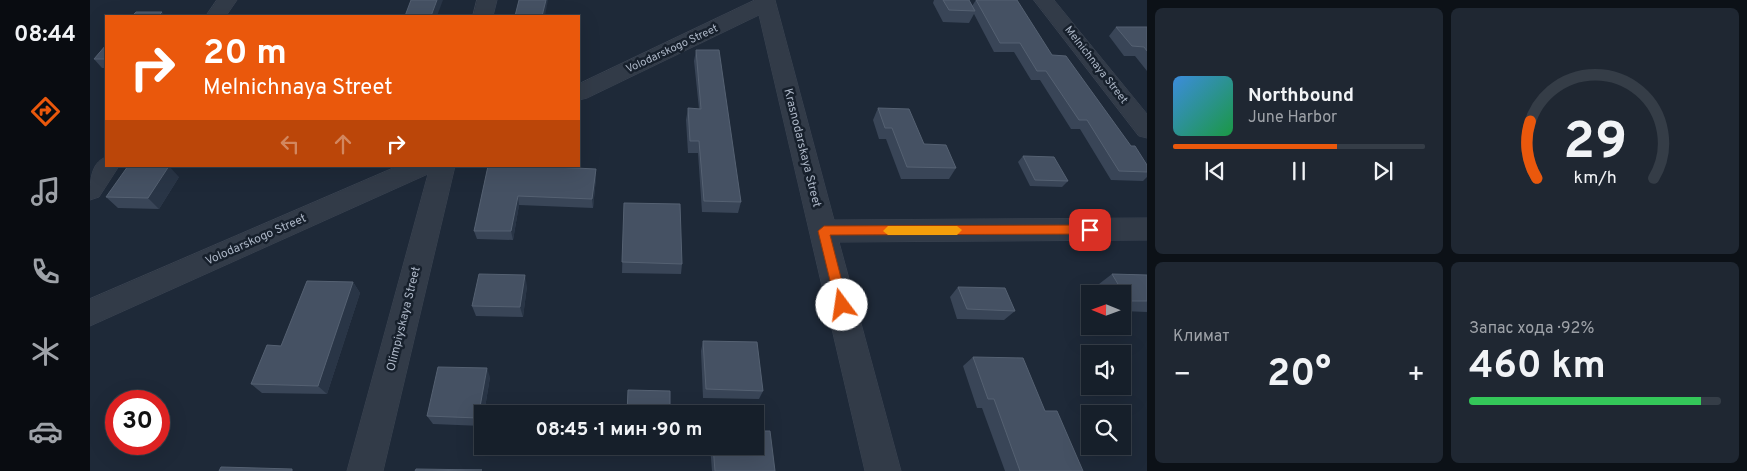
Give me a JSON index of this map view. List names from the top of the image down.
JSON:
{
  "streets": {
    "street": [
      "Volodarskogo Street",
      "Melnichnaya Street",
      "Krasnodarskaya Street",
      "Olimpiyskaya Street"
    ]
  },
  "crossings": [
    ["Volodarskogo Street", "Krasnodarskaya Street"]
  ],
  "north": "left",
  "page": {
    "tabs": "08:44",
    "turn": ["20 m", "Melnichnaya Street"],
    "song": ["Northbound", "June Harbor"],
    "tile": [
      "Климат",
      ["Запас хода · 92%", "460 km"]
    ],
    "heat": ["−", "20°", "+"],
    "limit": "30",
    "trip": "08:45 · 1 мин · 90 m",
    "gauge": ["29", "km/h"]
  }
}
